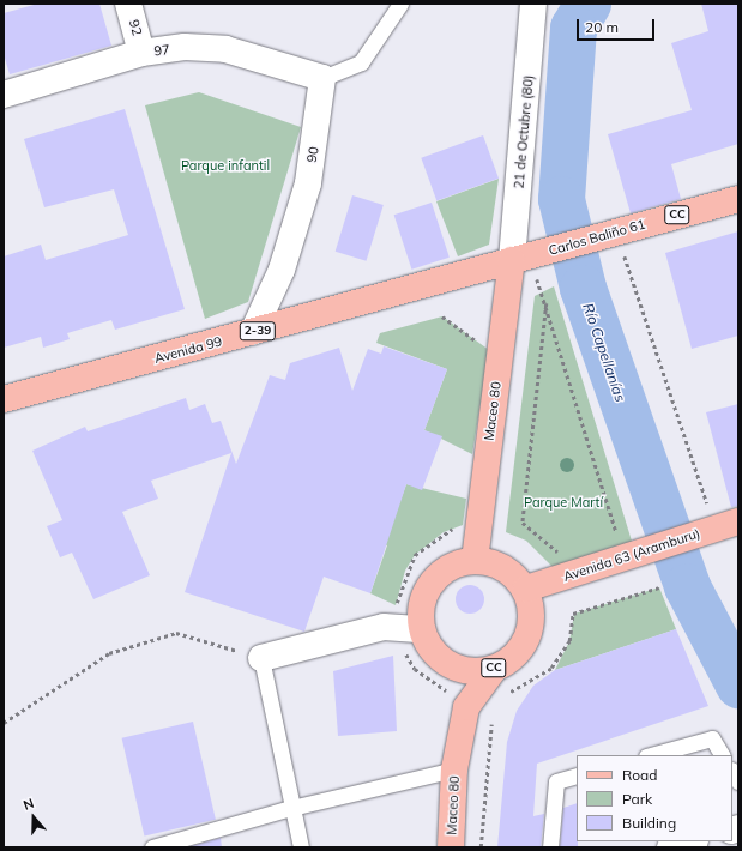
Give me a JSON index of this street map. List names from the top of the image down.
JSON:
{
  "streets": {
    "main road": [
      "CC",
      "Carlos Baliño 61",
      "2-39",
      "Avenida 99",
      "Maceo 80",
      "Avenida 63 (Aramburu)"
    ],
    "street": [
      "92",
      "97",
      "21 de Octubre (80)",
      "90"
    ]
  },
  "crossings": [
    ["92", "97"],
    ["97", "90"],
    ["21 de Octubre (80)", "Carlos Baliño 61"],
    ["21 de Octubre (80)", "Avenida 99"],
    ["21 de Octubre (80)", "Maceo 80"],
    ["90", "Avenida 99"],
    ["CC", "Maceo 80"],
    ["CC", "Avenida 63 (Aramburu)"],
    ["Carlos Baliño 61", "Avenida 99"],
    ["Carlos Baliño 61", "Maceo 80"],
    ["Avenida 99", "Maceo 80"],
    ["Maceo 80", "Avenida 63 (Aramburu)"]
  ],
  "water": ["Río Capellanías"],
  "parks": ["Parque infantil", "Parque Martí"],
  "legend": ["Road", "Park", "Building"],
  "scale_bar": "20 m",
  "north": "top"
}
